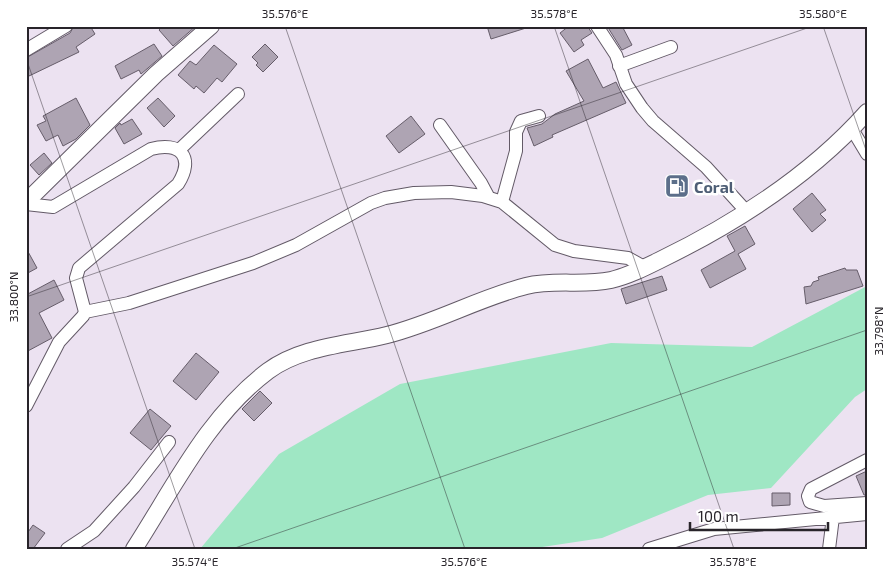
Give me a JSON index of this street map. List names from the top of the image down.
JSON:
{
  "places": {
    "fuel station": ["Coral"]
  },
  "scale_bar": "100 m",
  "coordinates": [
    "35.576°E",
    "35.578°E",
    "35.580°E",
    "33.800°N",
    "33.798°N",
    "35.574°E"
  ]
}
